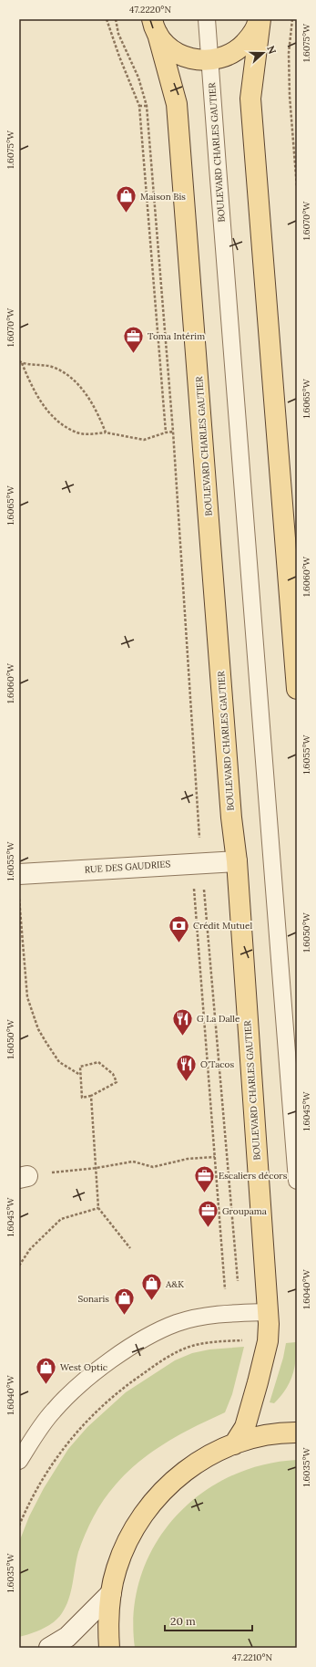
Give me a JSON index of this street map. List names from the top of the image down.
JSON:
{
  "streets": {
    "main road": ["BOULEVARD CHARLES GAUTIER"],
    "street": ["RUE DES GAUDRIES"]
  },
  "crossings": [
    ["BOULEVARD CHARLES GAUTIER", "RUE DES GAUDRIES"]
  ],
  "places": {
    "shop": [
      "Maison Bis",
      "A&K",
      "Sonaris",
      "West Optic"
    ],
    "office": ["Toma Intérim", "Escaliers décors", "Groupama"],
    "bank": ["Crédit Mutuel"],
    "restaurant": ["G La Dalle", "O'Tacos"]
  },
  "scale_bar": "20 m",
  "north": "right",
  "coordinates": [
    "47.2220°N",
    "1.6075°W",
    "1.6070°W",
    "1.6065°W",
    "1.6060°W",
    "1.6055°W",
    "1.6050°W",
    "1.6045°W",
    "1.6040°W",
    "1.6035°W",
    "47.2210°N"
  ]
}
